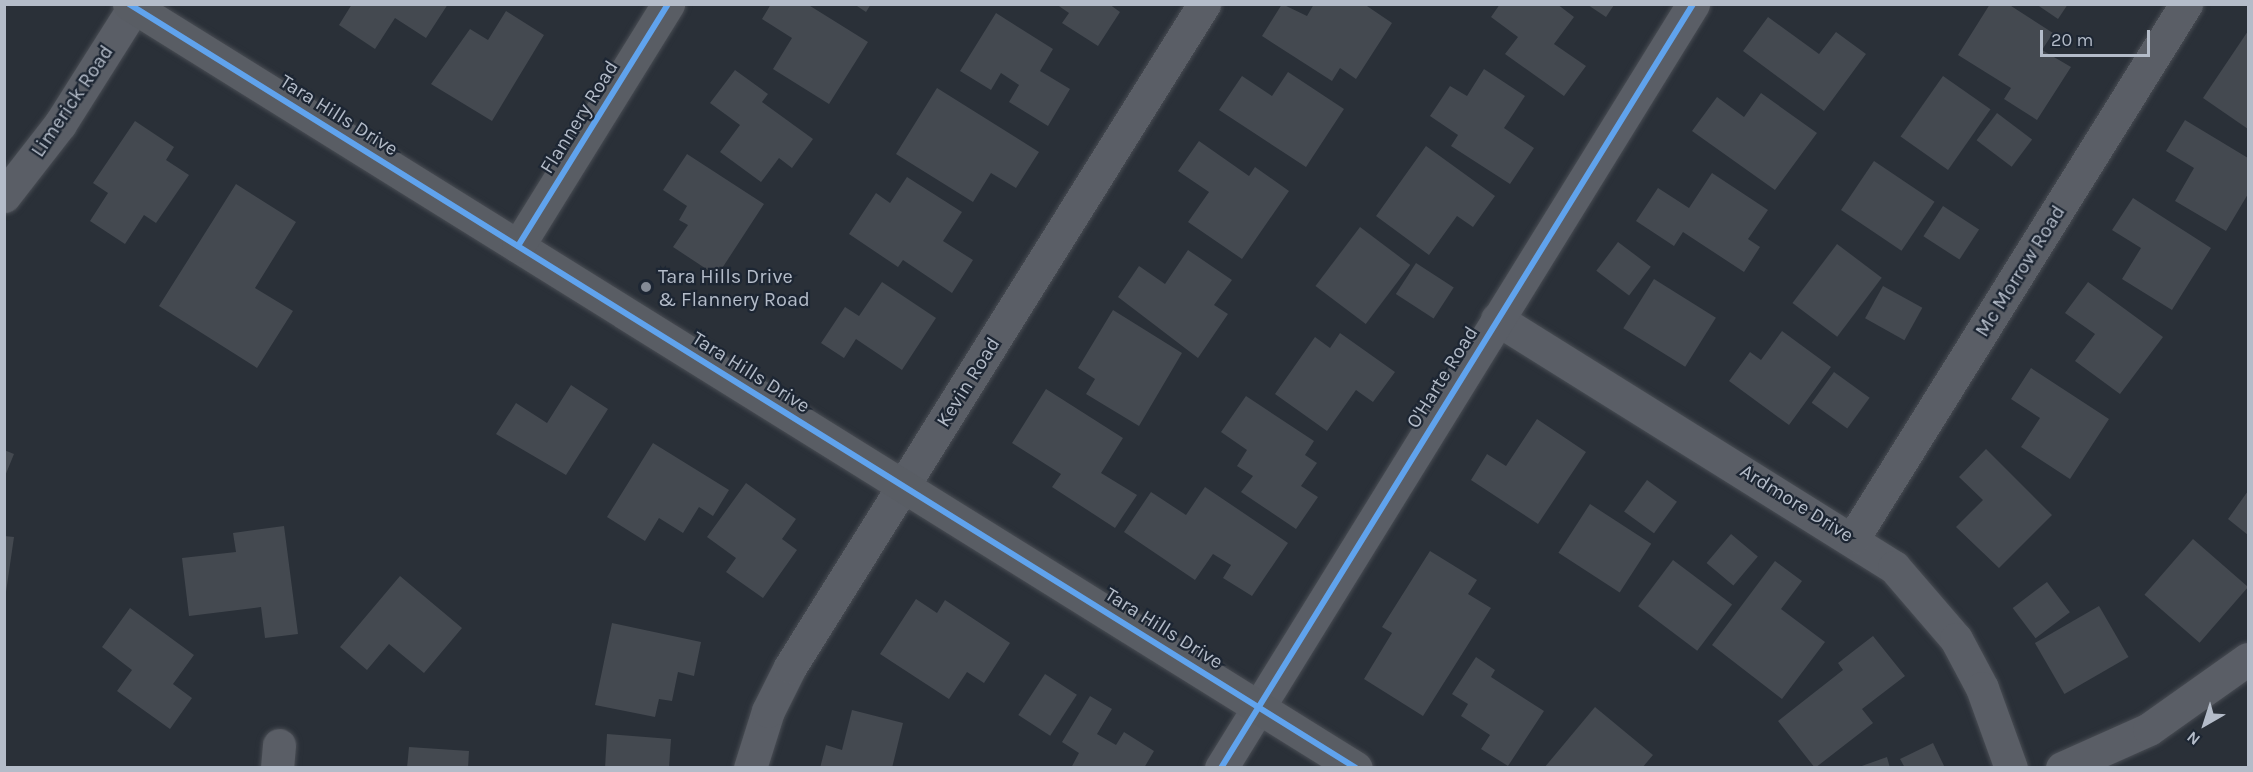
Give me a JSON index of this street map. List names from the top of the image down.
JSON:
{
  "streets": {
    "street": [
      "Limerick Road",
      "Tara Hills Drive",
      "Flannery Road",
      "Mc Morrow Road",
      "O'Harte Road",
      "Kevin Road",
      "Ardmore Drive"
    ]
  },
  "crossings": [
    ["Limerick Road", "Tara Hills Drive"],
    ["Tara Hills Drive", "Flannery Road"],
    ["Tara Hills Drive", "O'Harte Road"],
    ["Tara Hills Drive", "Kevin Road"],
    ["Mc Morrow Road", "Ardmore Drive"],
    ["O'Harte Road", "Ardmore Drive"]
  ],
  "places": ["Tara Hills Drive & Flannery Road"],
  "scale_bar": "20 m",
  "north": "bottom left"
}
